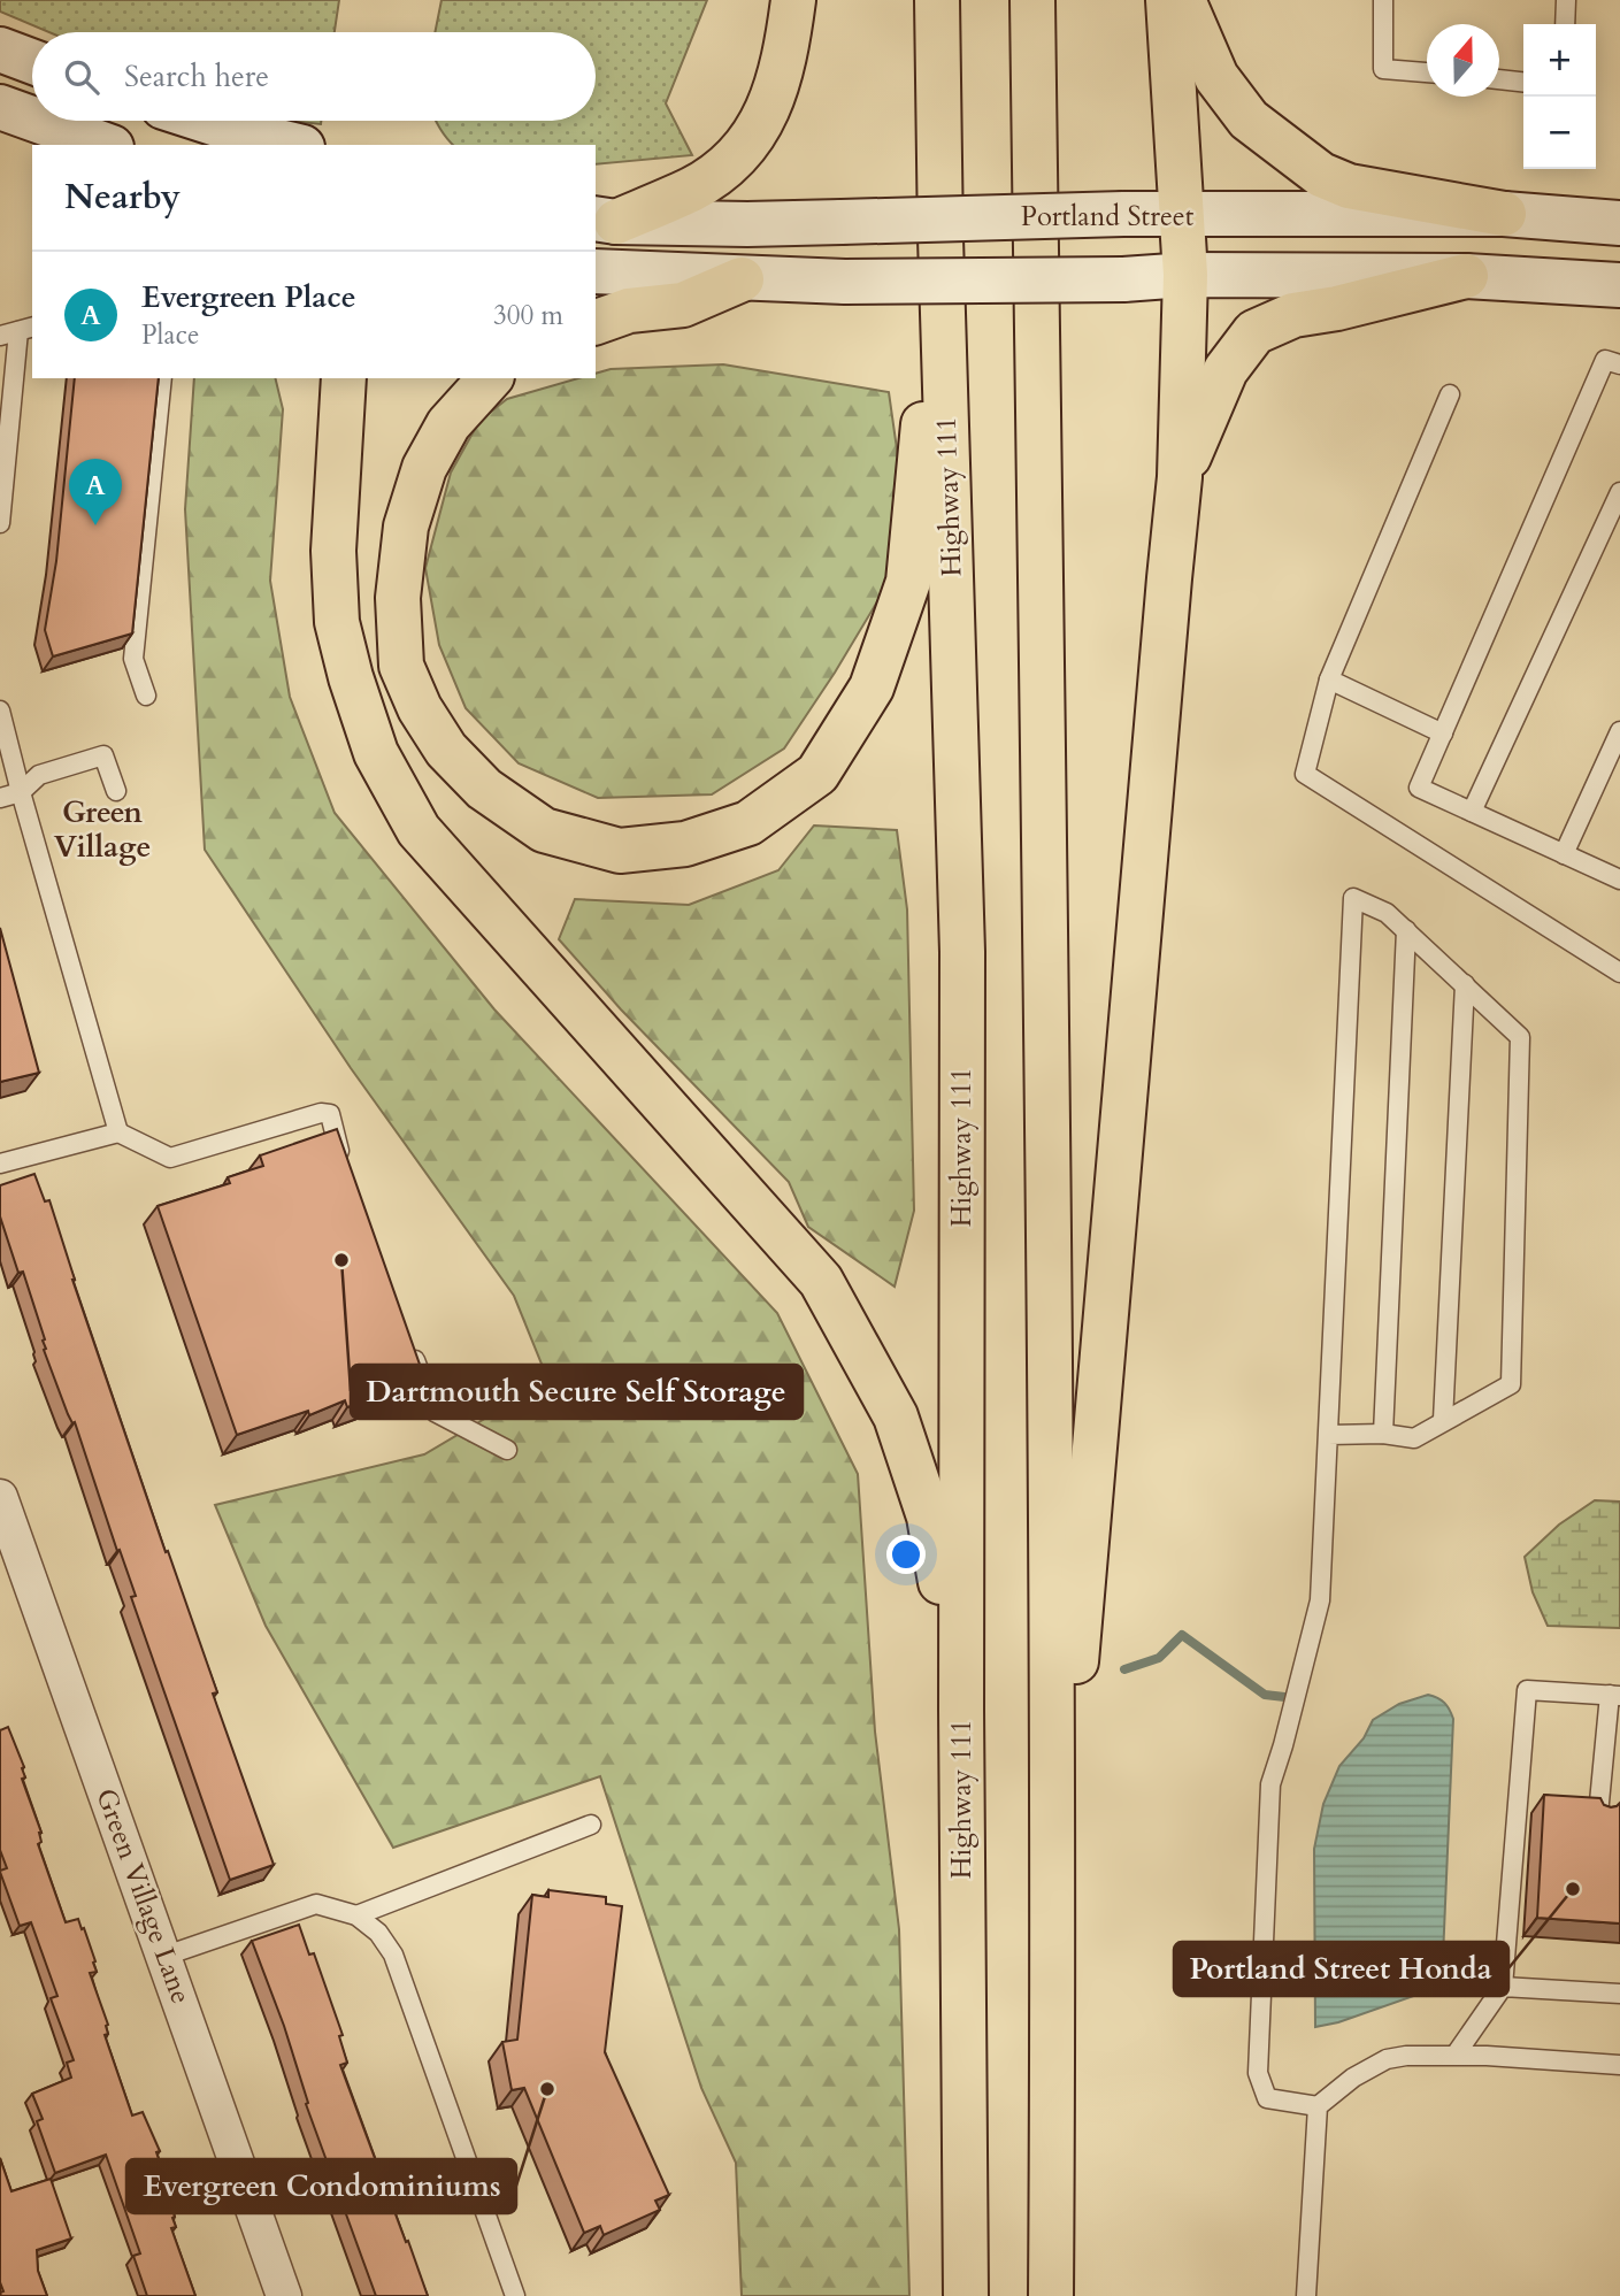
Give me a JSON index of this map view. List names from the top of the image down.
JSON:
{
  "streets": {
    "highway": ["Highway 111"],
    "main road": ["Portland Street"],
    "street": ["Green Village Lane"]
  },
  "districts": ["Green Village"],
  "places": ["Dartmouth Secure Self Storage", "Portland Street Honda", "Evergreen Condominiums"],
  "north": "top",
  "page": {
    "map_buttons": ["+", "−"],
    "search": "Search here",
    "heading": "Nearby",
    "list": [
      {
        "mark": "A",
        "name": "Evergreen Place",
        "note": "Place",
        "value": "300 m"
      }
    ],
    "pins": "A"
  }
}
